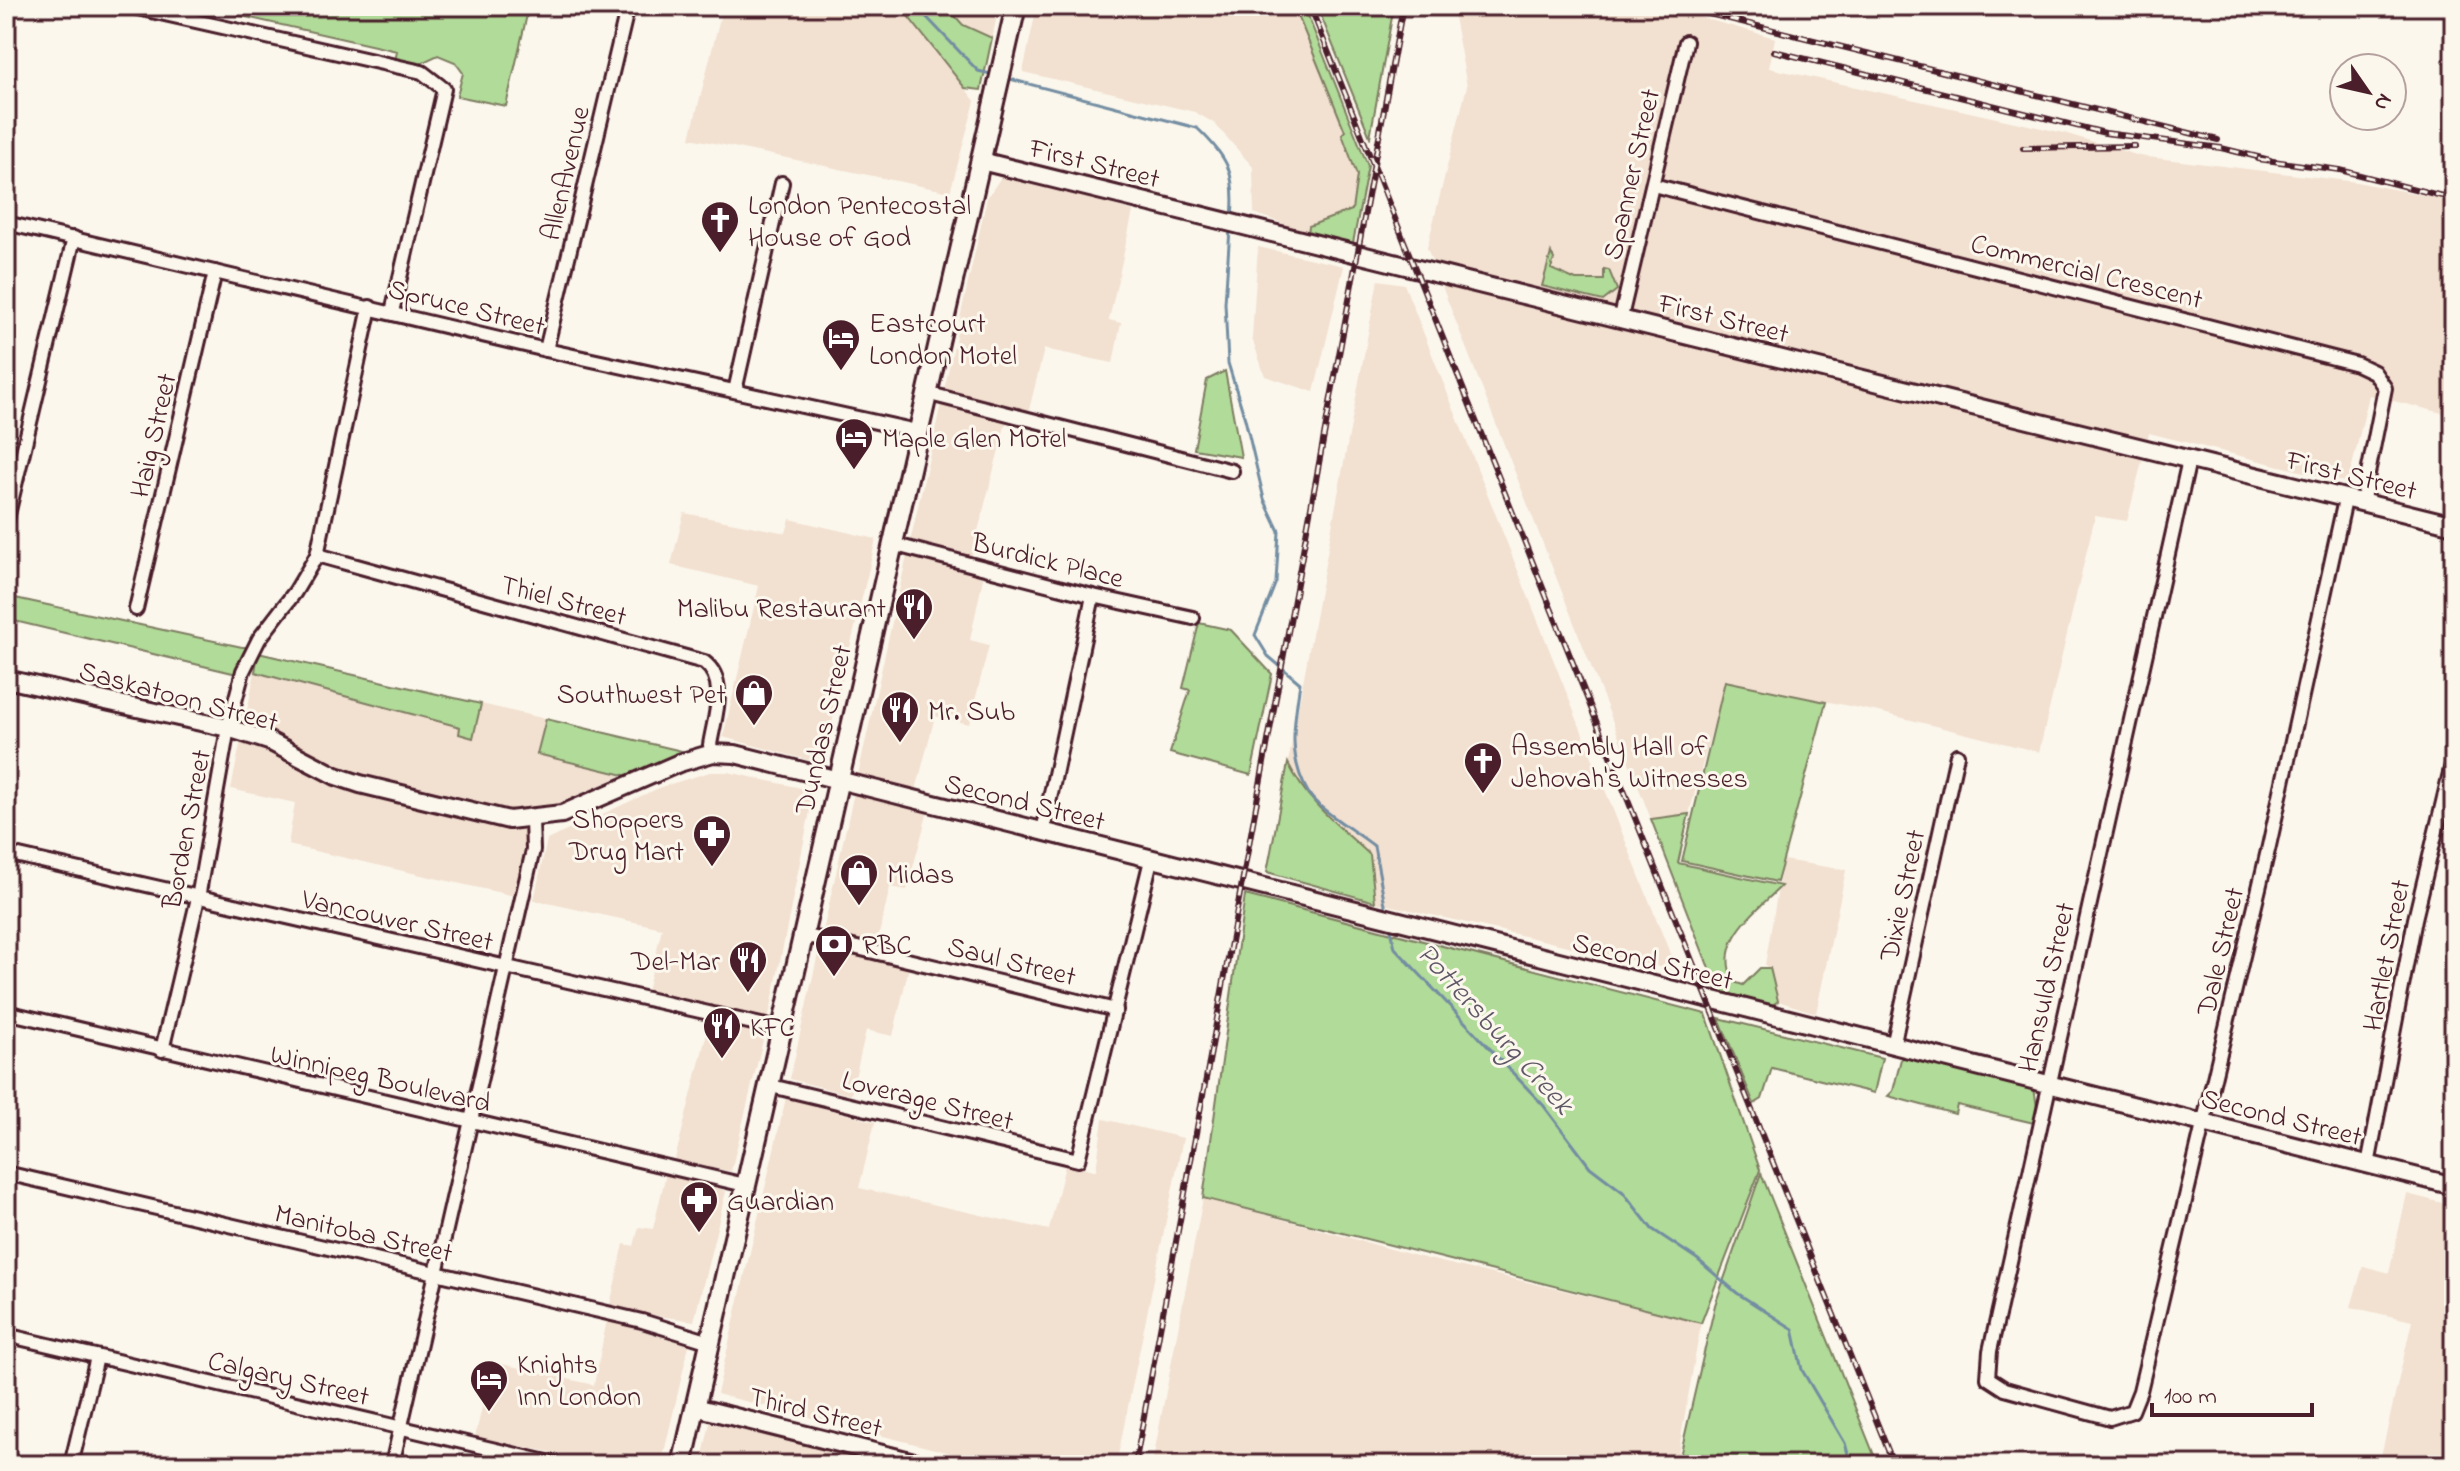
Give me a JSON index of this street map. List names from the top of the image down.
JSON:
{
  "streets": {
    "main road": ["Dundas Street"],
    "street": [
      "First Street",
      "AllenAvenue",
      "Spanner Street",
      "Commercial Crescent",
      "Spruce Street",
      "Haig Street",
      "Burdick Place",
      "Thiel Street",
      "Saskatoon Street",
      "Second Street",
      "Borden Street",
      "Dixie Street",
      "Vancouver Street",
      "Dale Street",
      "Hartlet Street",
      "Saul Street",
      "Hansuld Street",
      "Winnipeg Boulevard",
      "Loverage Street",
      "Manitoba Street",
      "Calgary Street",
      "Third Street"
    ]
  },
  "crossings": [
    ["First Street", "Spanner Street"],
    ["First Street", "Commercial Crescent"],
    ["First Street", "Dundas Street"],
    ["First Street", "Dale Street"],
    ["First Street", "Hansuld Street"],
    ["AllenAvenue", "Spruce Street"],
    ["Spanner Street", "Commercial Crescent"],
    ["Spruce Street", "Haig Street"],
    ["Spruce Street", "Dundas Street"],
    ["Spruce Street", "Borden Street"],
    ["Burdick Place", "Dundas Street"],
    ["Thiel Street", "Saskatoon Street"],
    ["Thiel Street", "Borden Street"],
    ["Saskatoon Street", "Dundas Street"],
    ["Saskatoon Street", "Second Street"],
    ["Saskatoon Street", "Borden Street"],
    ["Dundas Street", "Second Street"],
    ["Dundas Street", "Vancouver Street"],
    ["Dundas Street", "Saul Street"],
    ["Dundas Street", "Winnipeg Boulevard"],
    ["Dundas Street", "Loverage Street"],
    ["Dundas Street", "Manitoba Street"],
    ["Dundas Street", "Third Street"],
    ["Second Street", "Dixie Street"],
    ["Second Street", "Dale Street"],
    ["Second Street", "Hartlet Street"],
    ["Second Street", "Hansuld Street"],
    ["Borden Street", "Vancouver Street"],
    ["Borden Street", "Winnipeg Boulevard"],
    ["Dale Street", "Hansuld Street"],
    ["Saul Street", "Loverage Street"]
  ],
  "water": ["Pottersburg Creek"],
  "places": {
    "church": ["London Pentecostal House of God", "Assembly Hall of Jehovah's Witnesses"],
    "hotel": ["Eastcourt London Motel", "Maple Glen Motel", "Knights Inn London"],
    "restaurant": [
      "Malibu Restaurant",
      "Mr. Sub",
      "Del-Mar",
      "KFC"
    ],
    "shop": ["Southwest Pet", "Midas"],
    "pharmacy": ["Shoppers Drug Mart", "Guardian"],
    "bank": ["RBC"]
  },
  "scale_bar": "100 m",
  "north": "bottom right"
}
